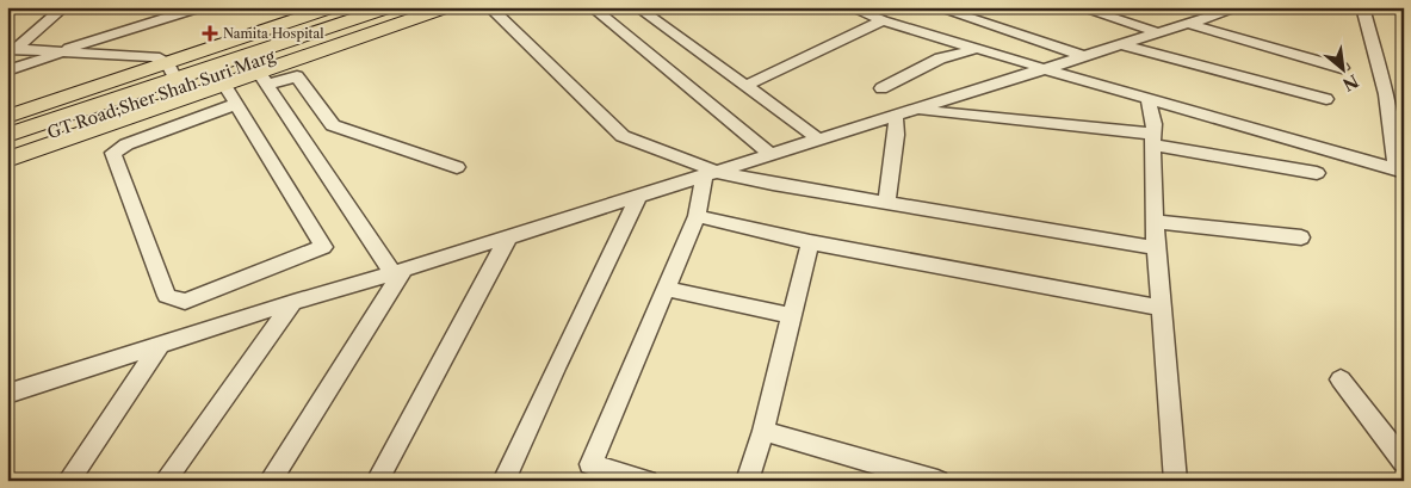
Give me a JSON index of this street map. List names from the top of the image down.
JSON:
{
  "streets": {
    "main road": ["GT Road;Sher Shah Suri Marg"]
  },
  "places": {
    "health": ["Namita Hospital"]
  },
  "north": "bottom right"
}
